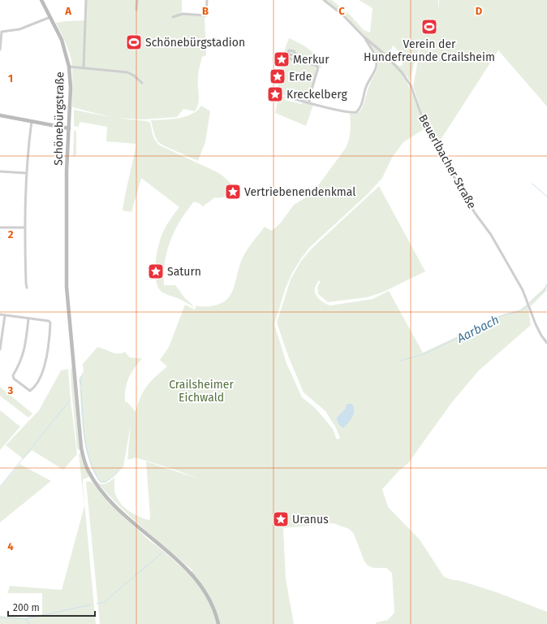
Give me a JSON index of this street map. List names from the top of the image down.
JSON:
{
  "streets": {
    "main road": ["Schönebürgstraße"],
    "street": ["Beuerlbacher Straße"]
  },
  "water": ["Aarbach"],
  "parks": ["Crailsheimer Eichwald"],
  "places": {
    "sports": ["Verein der Hundefreunde Crailsheim", "Schönebürgstadion"],
    "place": [
      "Merkur",
      "Erde",
      "Kreckelberg",
      "Vertriebenendenkmal",
      "Saturn",
      "Uranus"
    ]
  },
  "scale_bar": "200 m",
  "grid": {
    "columns": [
      "A",
      "B",
      "C",
      "D"
    ],
    "rows": [
      "1",
      "2",
      "3",
      "4"
    ]
  }
}
